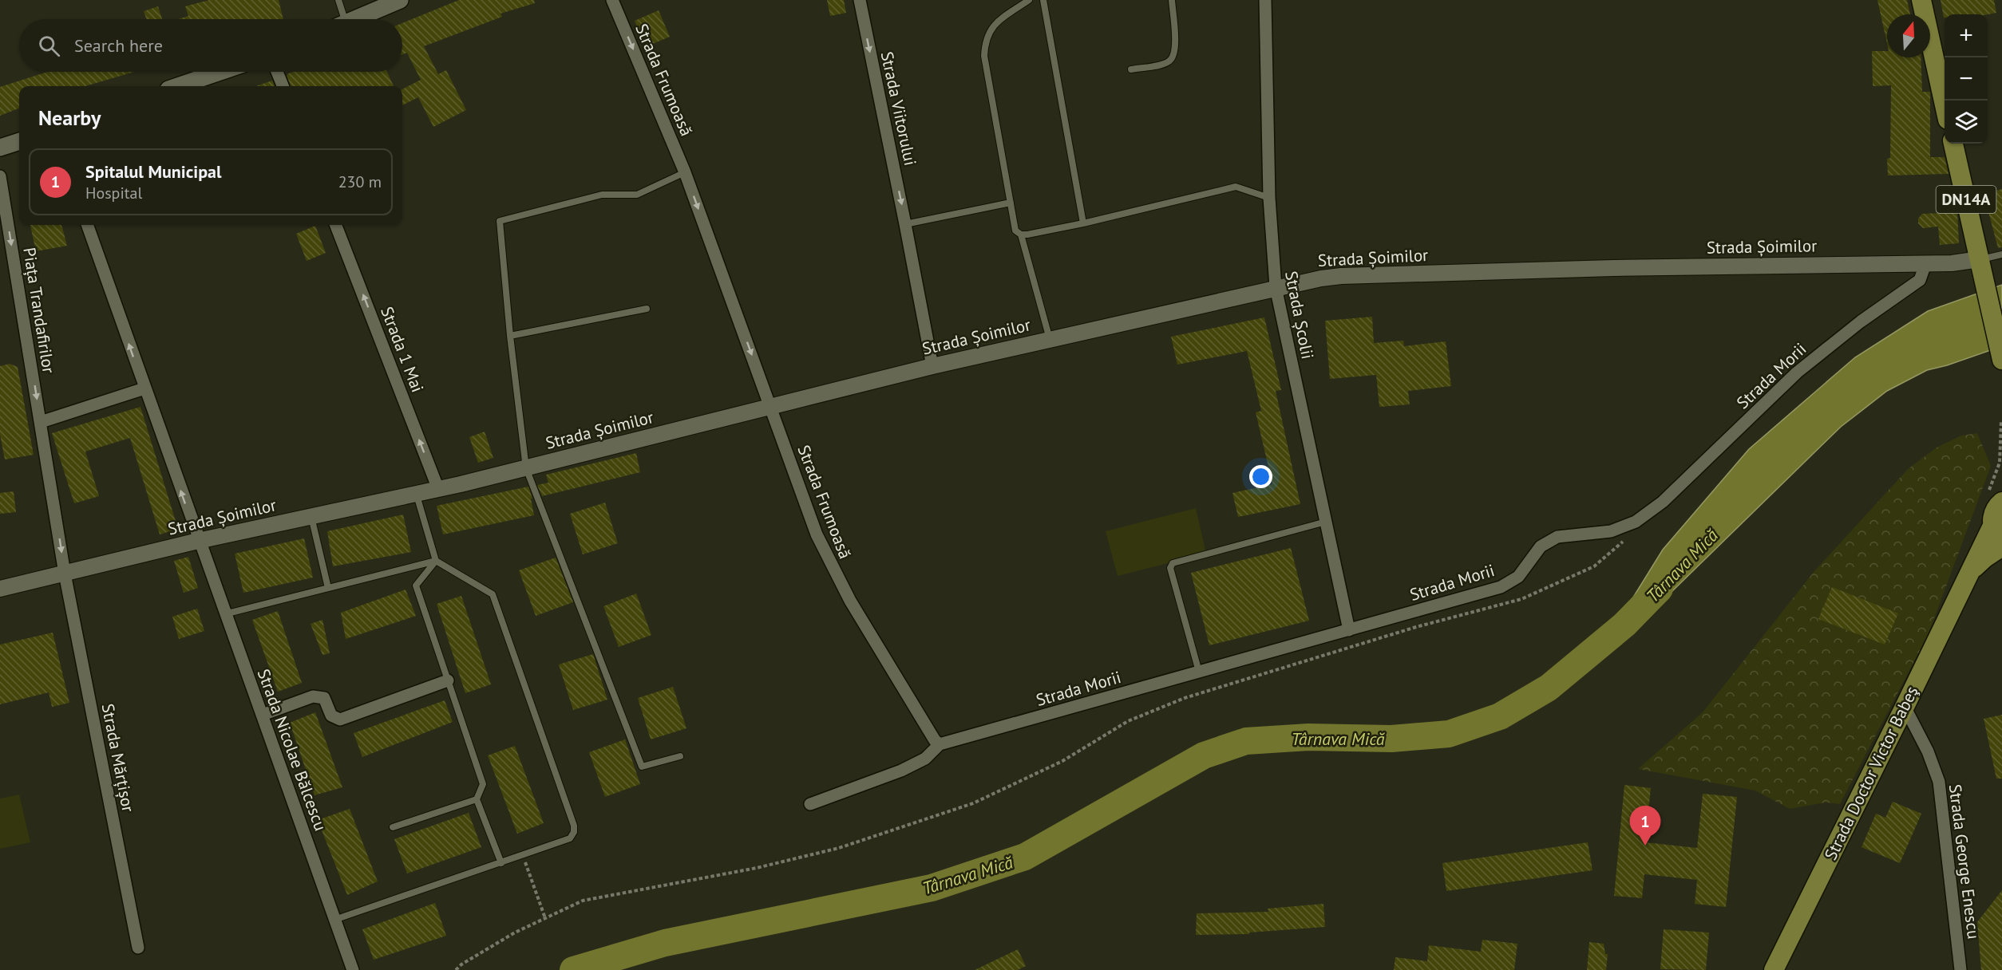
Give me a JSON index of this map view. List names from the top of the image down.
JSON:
{
  "streets": {
    "main road": ["DN14A", "Strada Doctor Victor Babeş"],
    "street": [
      "Strada Frumoasă",
      "Strada Viitorului",
      "Strada Șoimilor",
      "Piața Trandafirilor",
      "Strada Școlii",
      "Strada 1 Mai",
      "Strada Morii",
      "Strada Nicolae Bălcescu",
      "Strada Mărțișor",
      "Strada George Enescu"
    ]
  },
  "crossings": [
    ["Strada Frumoasă", "Strada Șoimilor"],
    ["Strada Frumoasă", "Strada Morii"],
    ["Strada Viitorului", "Strada Șoimilor"],
    ["DN14A", "Strada Șoimilor"],
    ["Strada Șoimilor", "Piața Trandafirilor"],
    ["Strada Șoimilor", "Strada Școlii"],
    ["Strada Șoimilor", "Strada 1 Mai"],
    ["Strada Șoimilor", "Strada Morii"],
    ["Strada Șoimilor", "Strada Nicolae Bălcescu"],
    ["Strada Șoimilor", "Strada Mărțișor"],
    ["Piața Trandafirilor", "Strada Mărțișor"],
    ["Strada Școlii", "Strada Morii"],
    ["Strada Doctor Victor Babeş", "Strada George Enescu"]
  ],
  "one_way": ["Strada Frumoasă", "Strada Viitorului", "Strada 1 Mai"],
  "water": ["Târnava Mică"],
  "north": "top",
  "page": {
    "map_buttons": ["+", "−"],
    "search": "Search here",
    "heading": "Nearby",
    "list": [
      {
        "mark": "1",
        "name": "Spitalul Municipal",
        "note": "Hospital",
        "value": "230 m"
      }
    ],
    "pins": "1"
  }
}
